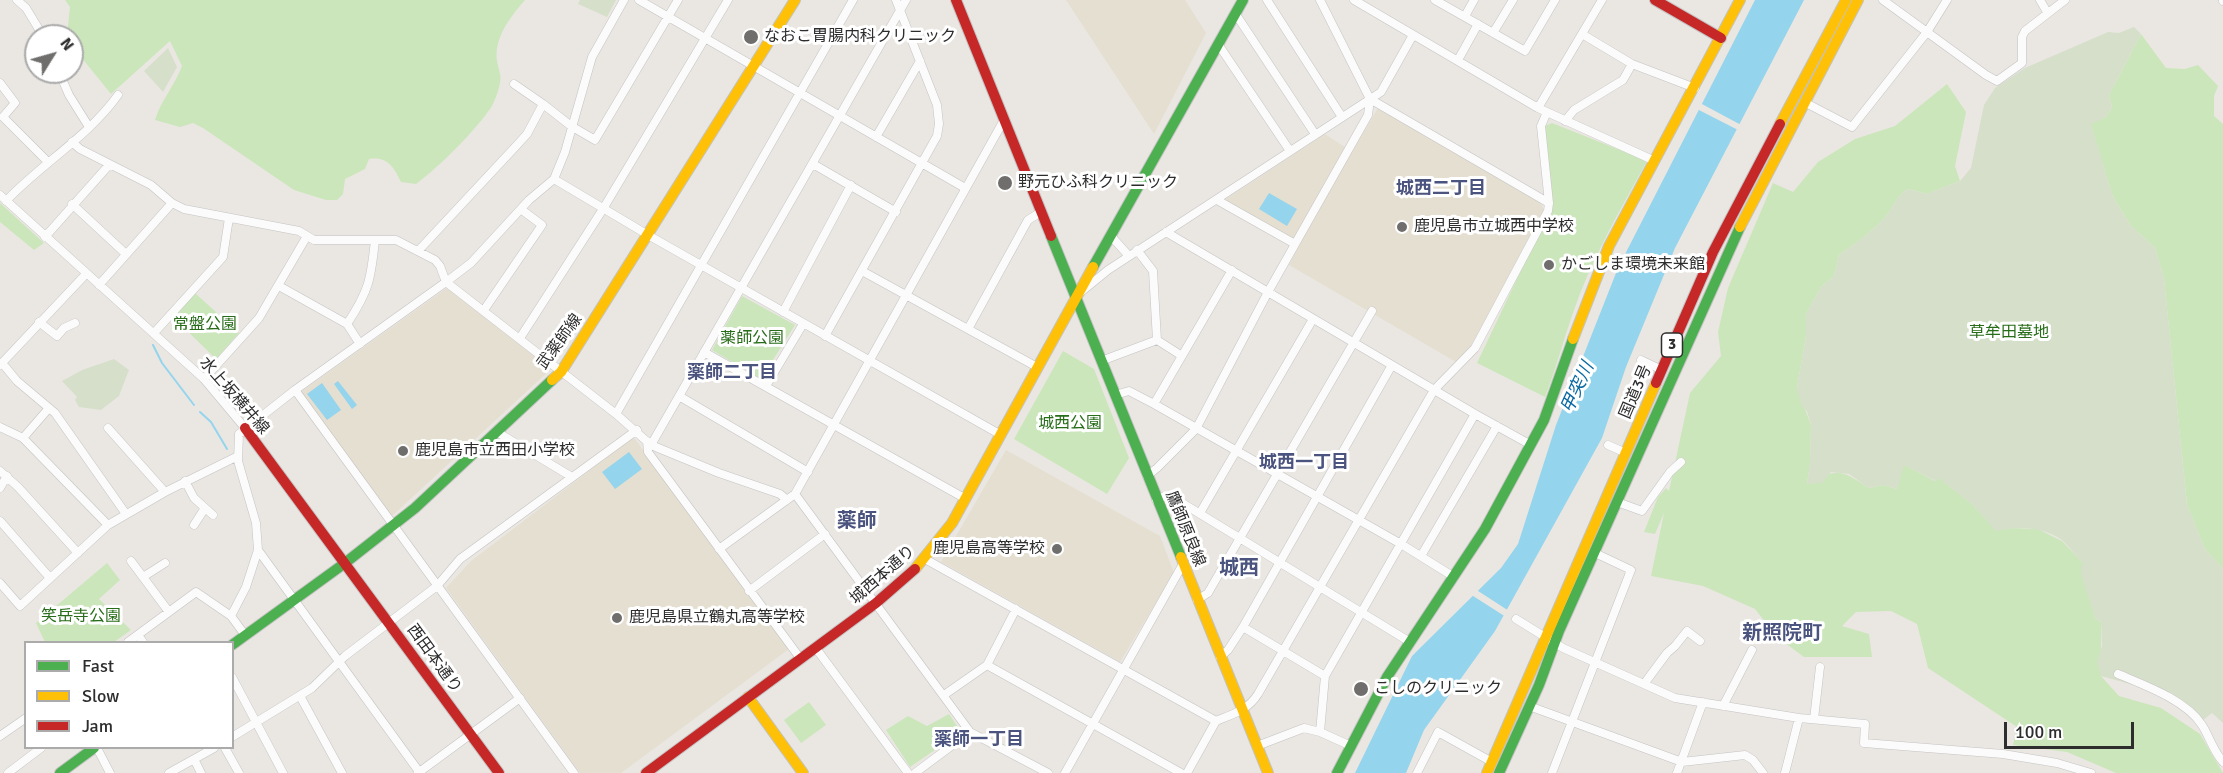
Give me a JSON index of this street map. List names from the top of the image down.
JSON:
{
  "streets": {
    "main road": [
      "武薬師線",
      "3",
      "国道3号",
      "水上坂横井線",
      "鷹師原良線",
      "城西本通り",
      "西田本通り"
    ]
  },
  "crossings": [
    ["武薬師線", "水上坂横井線"],
    ["武薬師線", "西田本通り"],
    ["水上坂横井線", "西田本通り"],
    ["鷹師原良線", "城西本通り"]
  ],
  "districts": [
    "城西二丁目",
    "薬師二丁目",
    "城西一丁目",
    "薬師",
    "城西",
    "新照院町",
    "薬師一丁目"
  ],
  "water": ["甲突川"],
  "parks": [
    "常盤公園",
    "草牟田墓地",
    "薬師公園",
    "城西公園",
    "笑岳寺公園"
  ],
  "places": [
    "なおこ胃腸内科クリニック",
    "野元ひふ科クリニック",
    "鹿児島市立城西中学校",
    "かごしま環境未来館",
    "鹿児島市立西田小学校",
    "鹿児島高等学校",
    "鹿児島県立鶴丸高等学校",
    "こしのクリニック"
  ],
  "legend": ["Fast", "Slow", "Jam"],
  "scale_bar": "100 m",
  "north": "top right"
}
